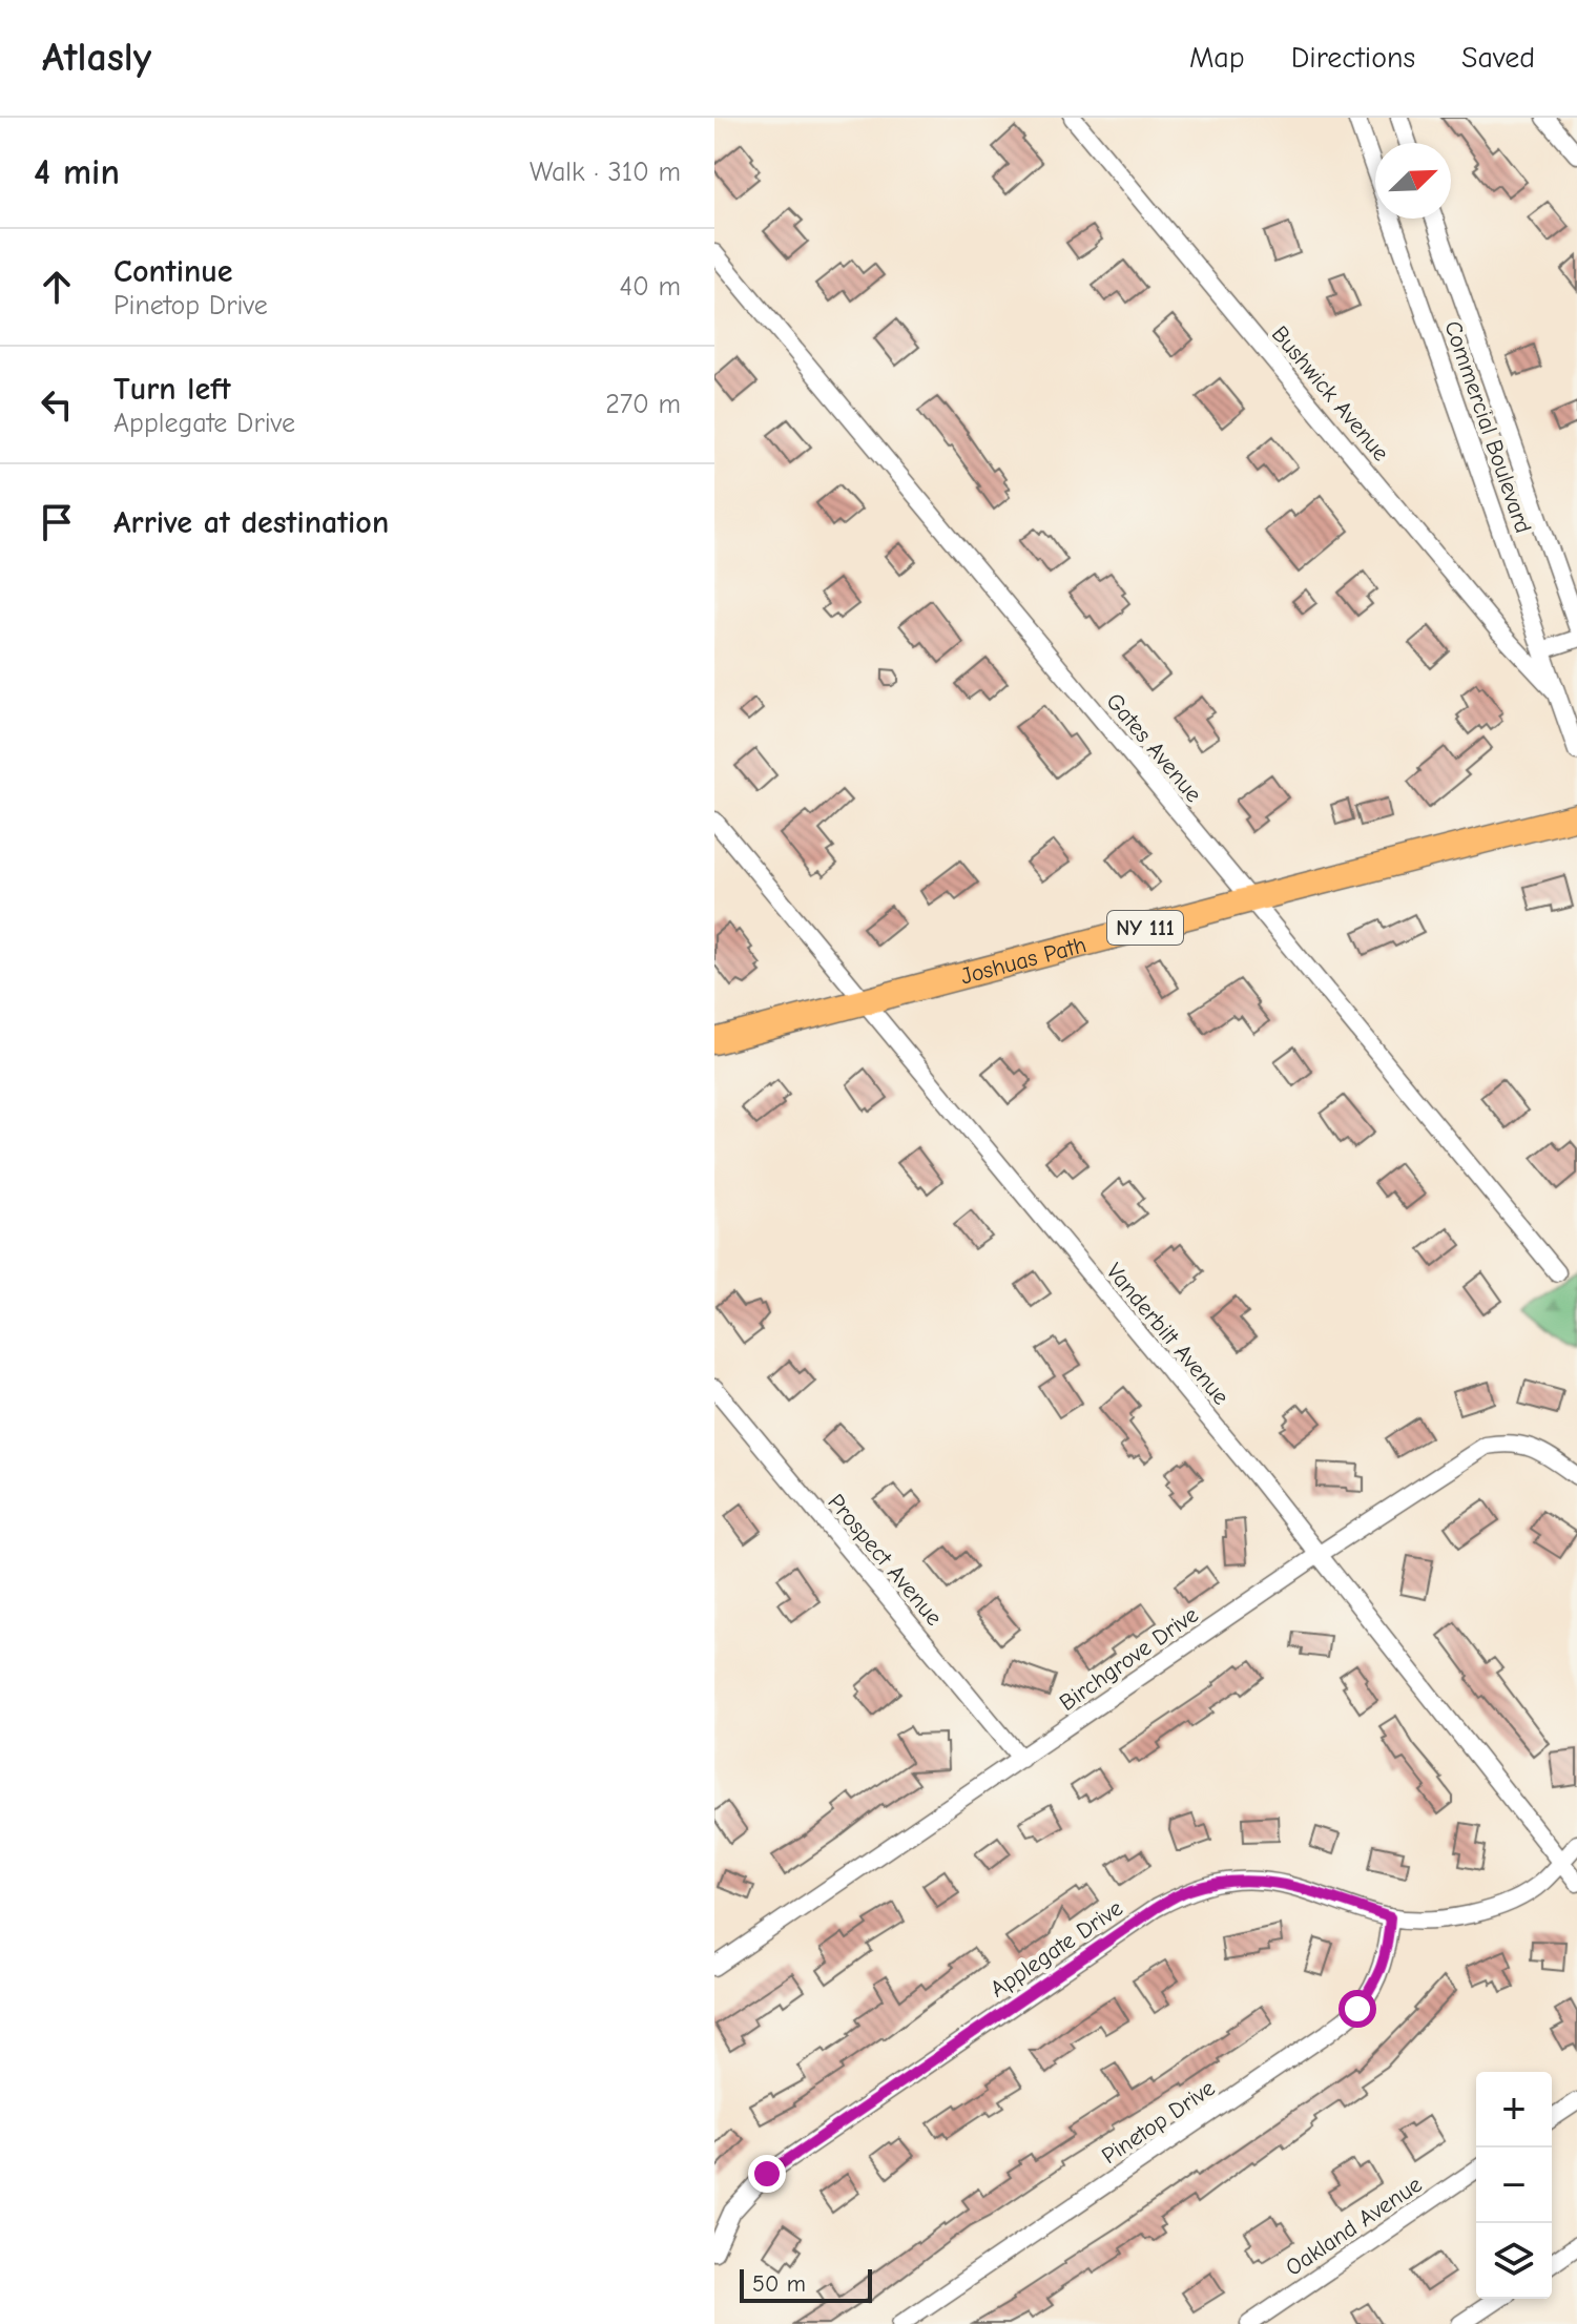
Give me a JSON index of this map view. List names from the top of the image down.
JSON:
{
  "streets": {
    "main road": ["NY 111", "Joshuas Path"],
    "street": [
      "Bushwick Avenue",
      "Commercial Boulevard",
      "Gates Avenue",
      "Vanderbilt Avenue",
      "Prospect Avenue",
      "Birchgrove Drive",
      "Applegate Drive",
      "Pinetop Drive",
      "Oakland Avenue"
    ]
  },
  "crossings": [
    ["Bushwick Avenue", "Commercial Boulevard"],
    ["Gates Avenue", "Joshuas Path"],
    ["Joshuas Path", "Vanderbilt Avenue"],
    ["Vanderbilt Avenue", "Birchgrove Drive"],
    ["Vanderbilt Avenue", "Applegate Drive"],
    ["Prospect Avenue", "Birchgrove Drive"],
    ["Applegate Drive", "Pinetop Drive"]
  ],
  "scale_bar": "50 m",
  "north": "top right",
  "page": {
    "header": "Atlasly",
    "nav": ["Map", "Directions", "Saved"],
    "heading": ["4 min", "Walk · 310 m"],
    "list": [
      ["Continue", "Pinetop Drive", "40 m"],
      ["Turn left", "Applegate Drive", "270 m"],
      "Arrive at destination"
    ],
    "map_buttons": ["+", "−"],
    "scale": "50 m"
  }
}
